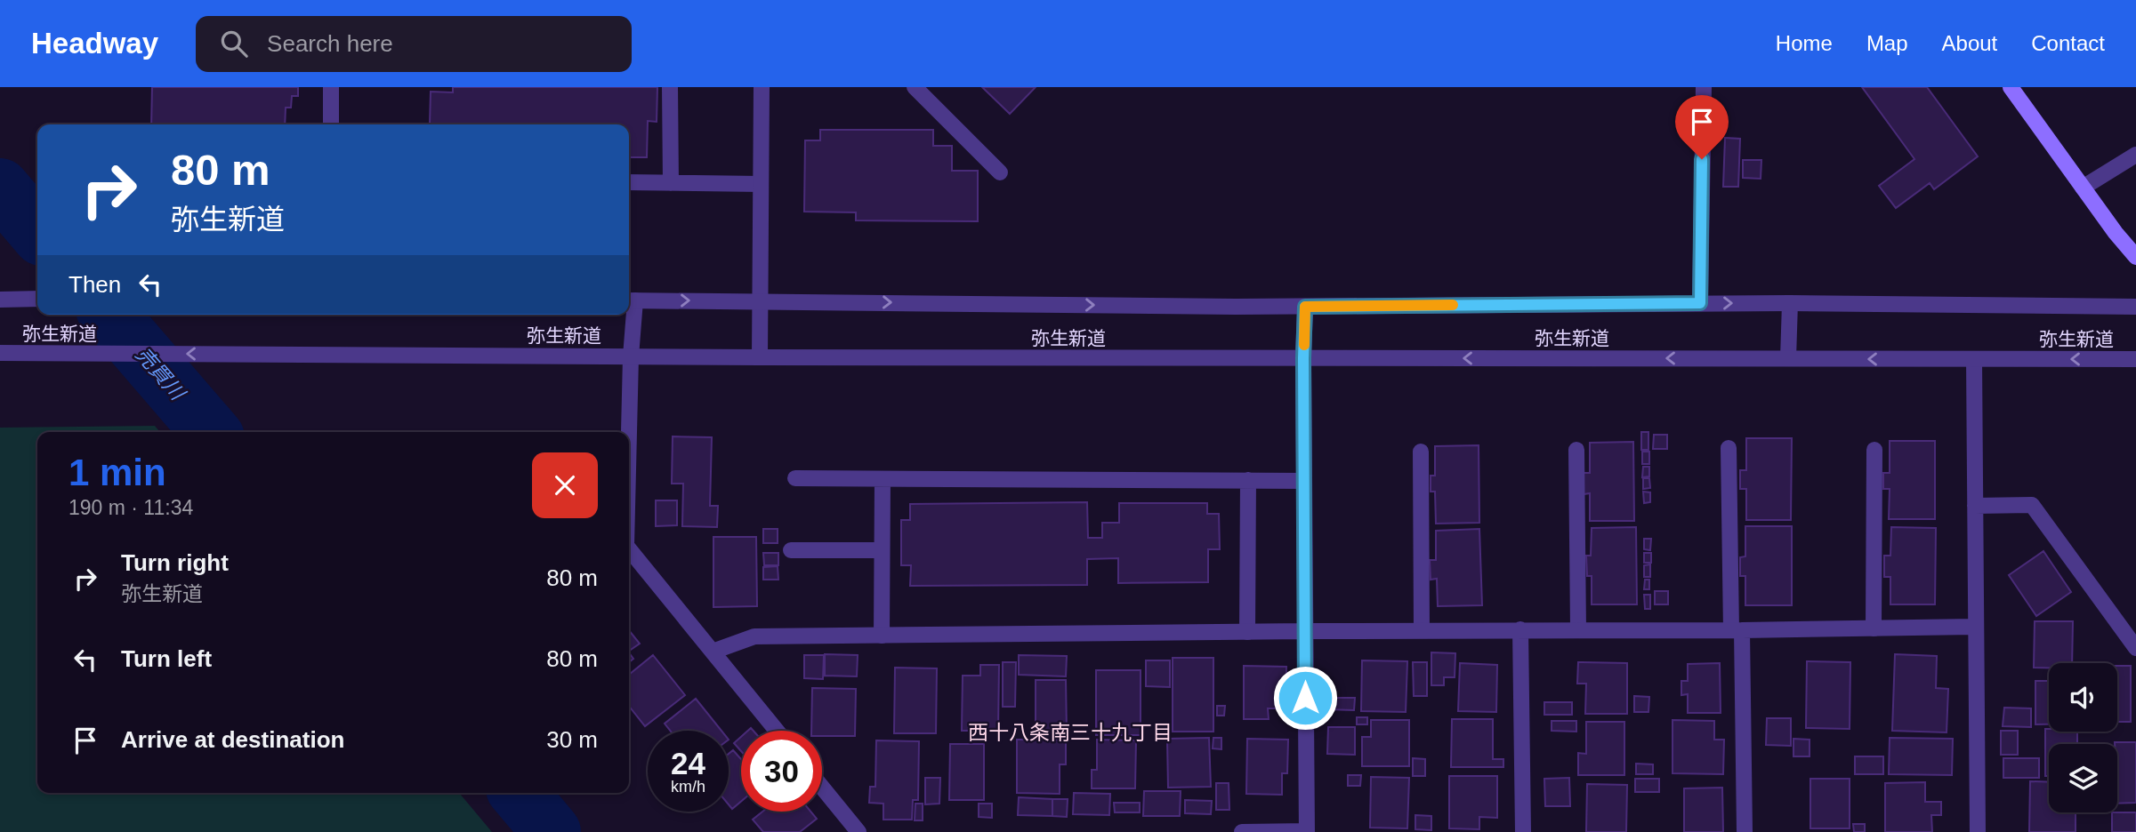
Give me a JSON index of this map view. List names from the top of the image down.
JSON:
{
  "streets": {
    "street": ["弥生新道"]
  },
  "districts": ["西十八条南三十九丁目"],
  "water": ["売買川"],
  "page": {
    "header": "Headway",
    "search": "Search here",
    "nav": [
      "Home",
      "Map",
      "About",
      "Contact"
    ],
    "turn": ["80 m", "弥生新道"],
    "then": "Then",
    "heading": ["1 min", "190 m · 11:34"],
    "list": [
      {
        "name": "Turn right",
        "note": "弥生新道",
        "value": "80 m"
      },
      {
        "name": "Turn left",
        "value": "80 m"
      },
      {
        "name": "Arrive at destination",
        "value": "30 m"
      }
    ],
    "speed": "24 km/h",
    "limit": "30"
  }
}
